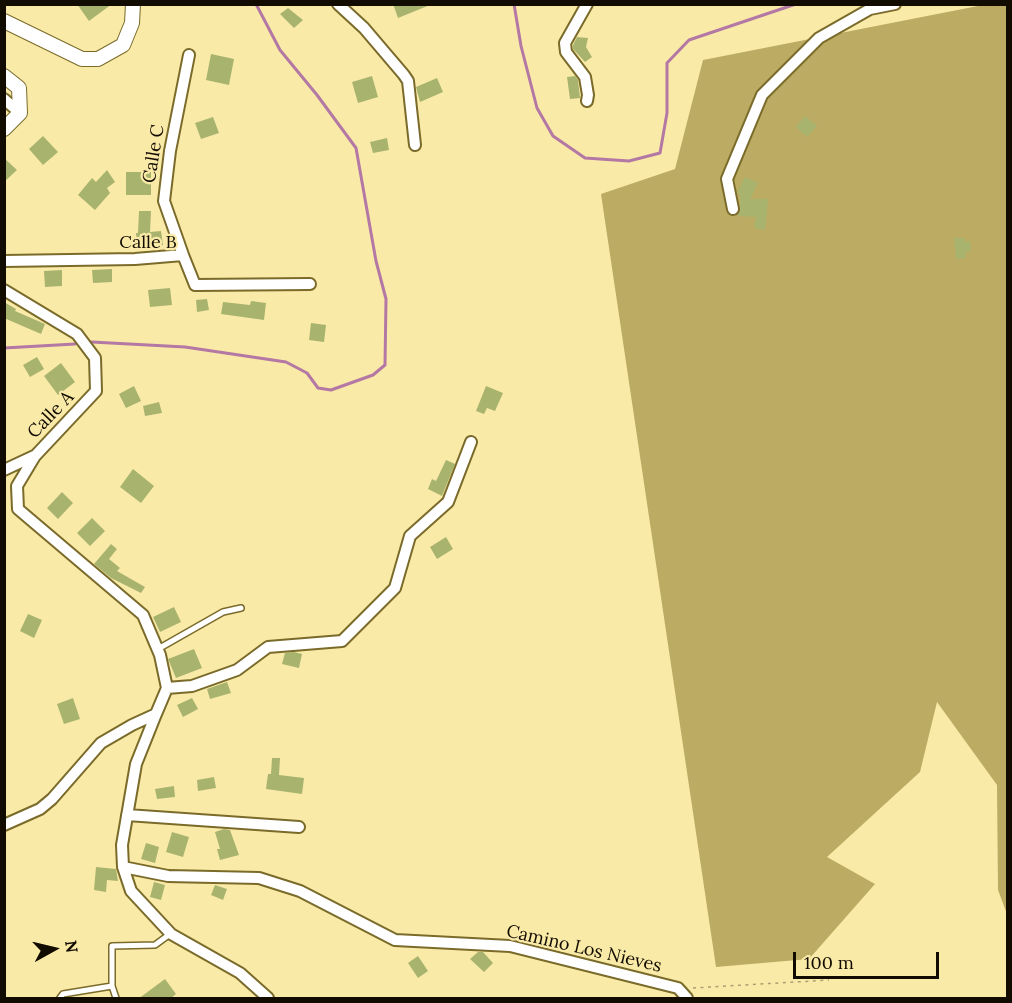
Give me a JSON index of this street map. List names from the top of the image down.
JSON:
{
  "streets": {
    "street": [
      "Calle C",
      "Calle B",
      "Calle A",
      "Camino Los Nieves"
    ]
  },
  "crossings": [
    ["Calle C", "Calle B"]
  ],
  "scale_bar": "100 m",
  "north": "right"
}
